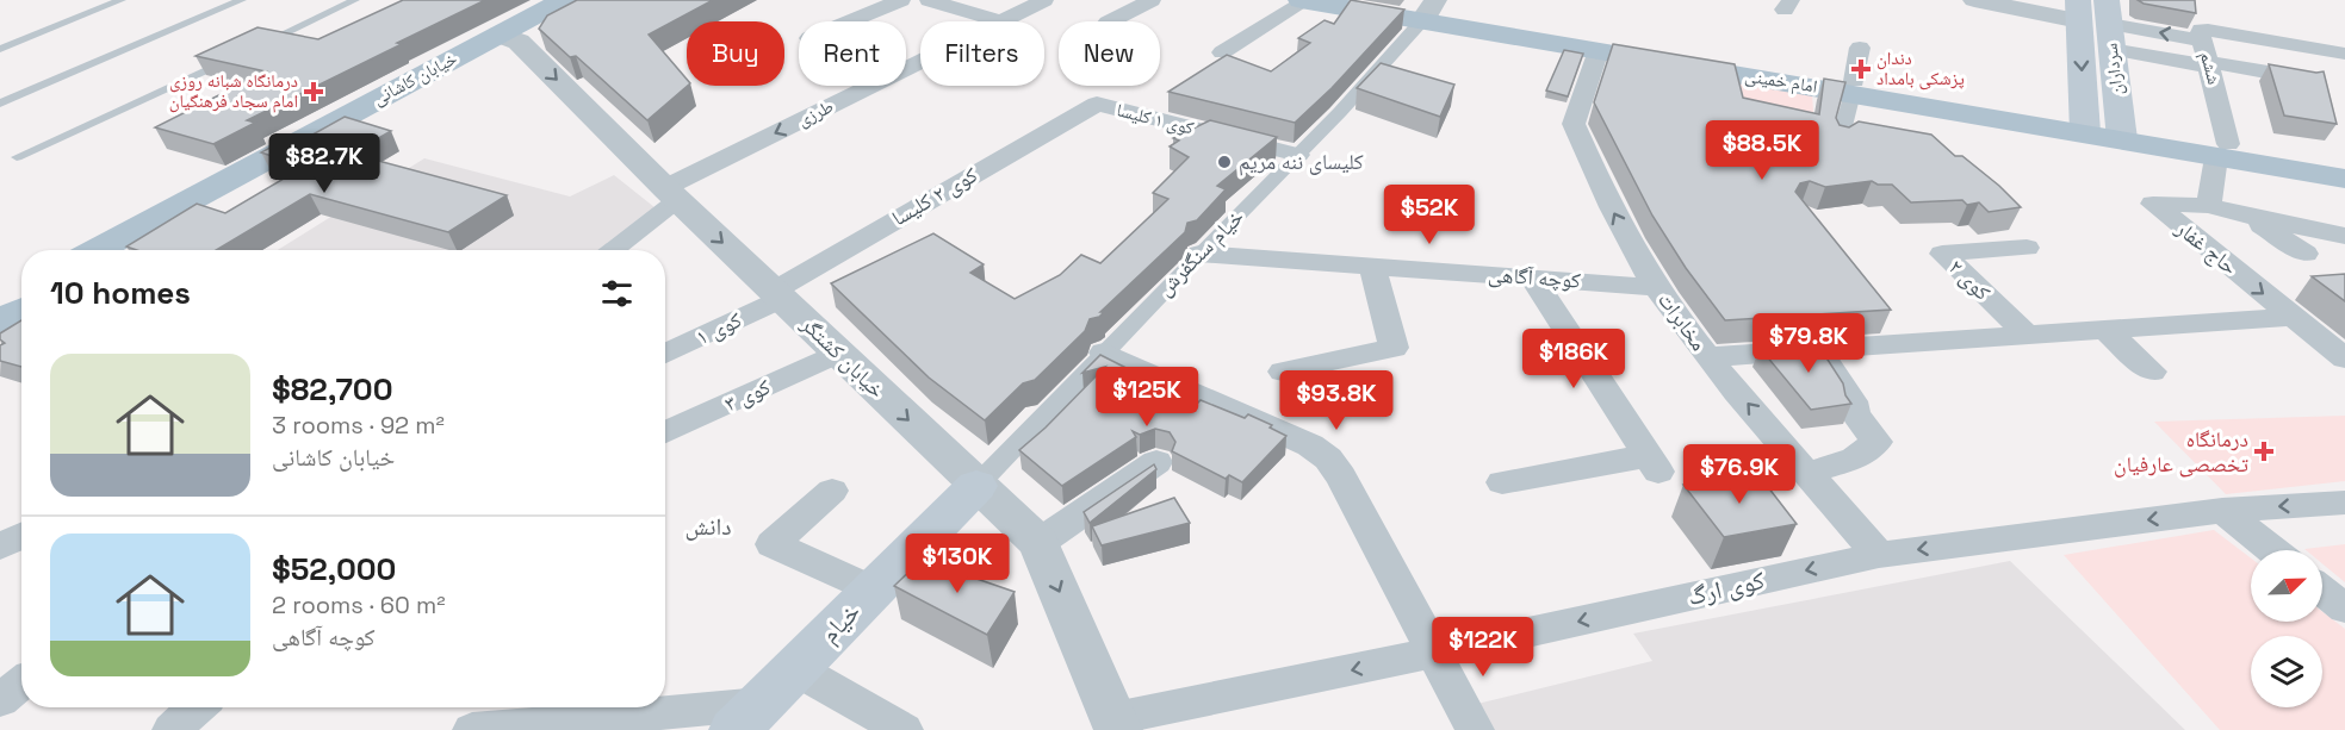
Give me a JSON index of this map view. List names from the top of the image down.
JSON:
{
  "streets": {
    "main road": [
      "سرداران",
      "خیابان کاشانی",
      "امام خمینی",
      "خیام"
    ],
    "street": [
      "ششم",
      "طرزی",
      "کوی ۱ کلیسا",
      "کوی ۲ کلیسا",
      "حاج غفار",
      "خیام سنگفرش",
      "کوچه آگاهی",
      "کوی ۲",
      "مخابرات",
      "کوی ۱",
      "خیابان کشتگر",
      "کوی ۳",
      "کوی ارگ"
    ]
  },
  "crossings": [
    ["ششم", "سرداران"],
    ["ششم", "امام خمینی"],
    ["ششم", "حاج غفار"],
    ["سرداران", "امام خمینی"],
    ["خیابان کاشانی", "خیابان کشتگر"],
    ["امام خمینی", "حاج غفار"],
    ["امام خمینی", "خیام سنگفرش"],
    ["امام خمینی", "مخابرات"],
    ["طرزی", "خیابان کشتگر"],
    ["کوی ۱ کلیسا", "کوی ۲ کلیسا"],
    ["کوی ۱ کلیسا", "خیام سنگفرش"],
    ["کوی ۲ کلیسا", "کوی ۱"],
    ["کوی ۲ کلیسا", "خیابان کشتگر"],
    ["خیام سنگفرش", "کوچه آگاهی"],
    ["خیام سنگفرش", "خیابان کشتگر"],
    ["خیام سنگفرش", "خیام"],
    ["کوچه آگاهی", "مخابرات"],
    ["مخابرات", "کوی ارگ"],
    ["کوی ۱", "خیابان کشتگر"],
    ["خیابان کشتگر", "کوی ۳"],
    ["خیابان کشتگر", "کوی ارگ"],
    ["خیابان کشتگر", "خیام"]
  ],
  "one_way": ["طرزی", "مخابرات"],
  "districts": ["دانش"],
  "places": {
    "health": ["دندان‌ پزشکی بامداد", "درمانگاه شبانه روزی امام سجاد فرهنگیان", "درمانگاه تخصصی عارفیان"],
    "other": ["کلیسای ننه مریم"]
  },
  "north": "top right",
  "page": {
    "chip": [
      "Buy",
      "Rent",
      "Filters",
      "New"
    ],
    "price": [
      "$88.5K",
      "$82.7K",
      "$52K",
      "$79.8K",
      "$186K",
      "$125K",
      "$93.8K",
      "$76.9K",
      "$130K",
      "$122K"
    ],
    "heading": "10 homes",
    "list": [
      {
        "name": "$82,700",
        "note": "3 rooms · 92 m² · خیابان کاشانی"
      },
      {
        "name": "$52,000",
        "note": "2 rooms · 60 m² · کوچه آگاهی"
      }
    ]
  }
}
